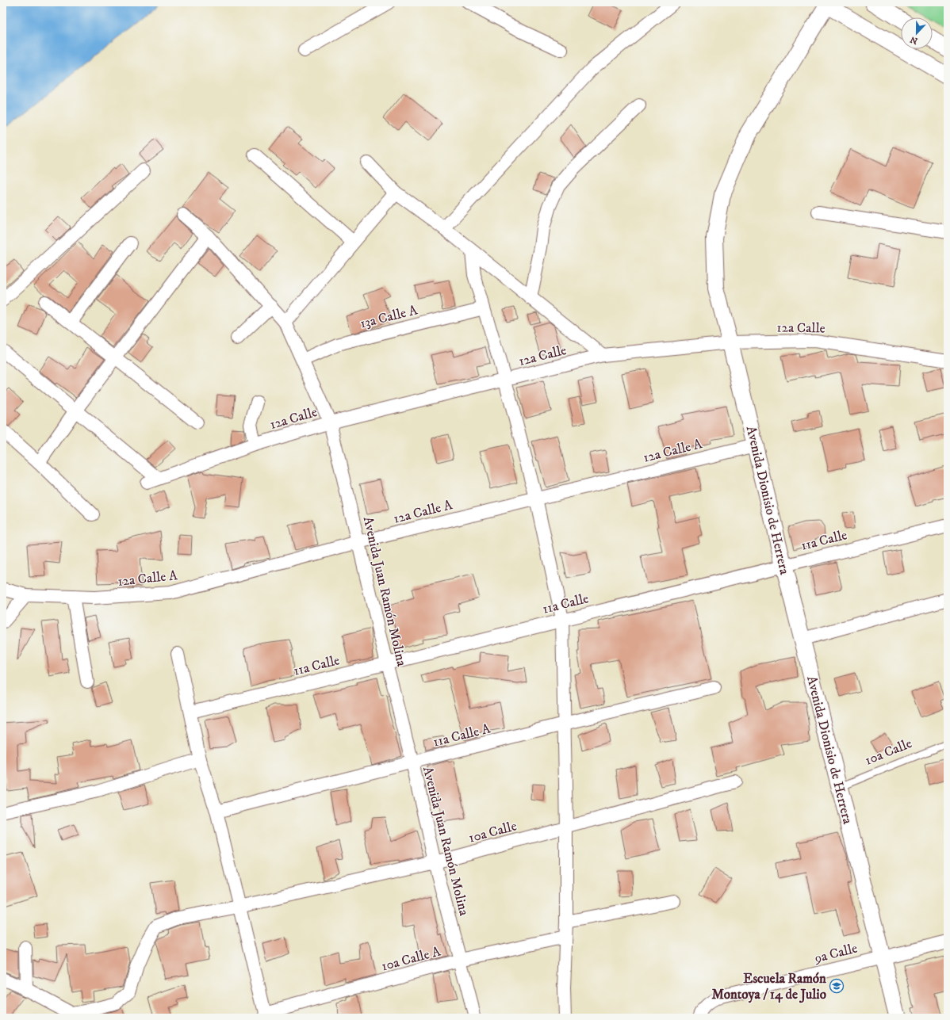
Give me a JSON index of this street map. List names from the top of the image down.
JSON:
{
  "streets": {
    "street": [
      "13a Calle A",
      "12a Calle",
      "12a Calle A",
      "Avenida Dionisio de Herrera",
      "11a Calle",
      "Avenida Juan Ramón Molina",
      "11a Calle A",
      "10a Calle",
      "9a Calle",
      "10a Calle A"
    ]
  },
  "crossings": [
    ["13a Calle A", "Avenida Juan Ramón Molina"],
    ["12a Calle", "Avenida Dionisio de Herrera"],
    ["12a Calle", "Avenida Juan Ramón Molina"],
    ["12a Calle A", "Avenida Dionisio de Herrera"],
    ["12a Calle A", "Avenida Juan Ramón Molina"],
    ["Avenida Dionisio de Herrera", "11a Calle"],
    ["Avenida Dionisio de Herrera", "10a Calle"],
    ["Avenida Dionisio de Herrera", "9a Calle"],
    ["11a Calle", "Avenida Juan Ramón Molina"],
    ["Avenida Juan Ramón Molina", "11a Calle A"],
    ["Avenida Juan Ramón Molina", "10a Calle"],
    ["Avenida Juan Ramón Molina", "10a Calle A"]
  ],
  "places": {
    "school or university": ["Escuela Ramón Montoya / 14 de Julio"]
  },
  "north": "bottom"
}
